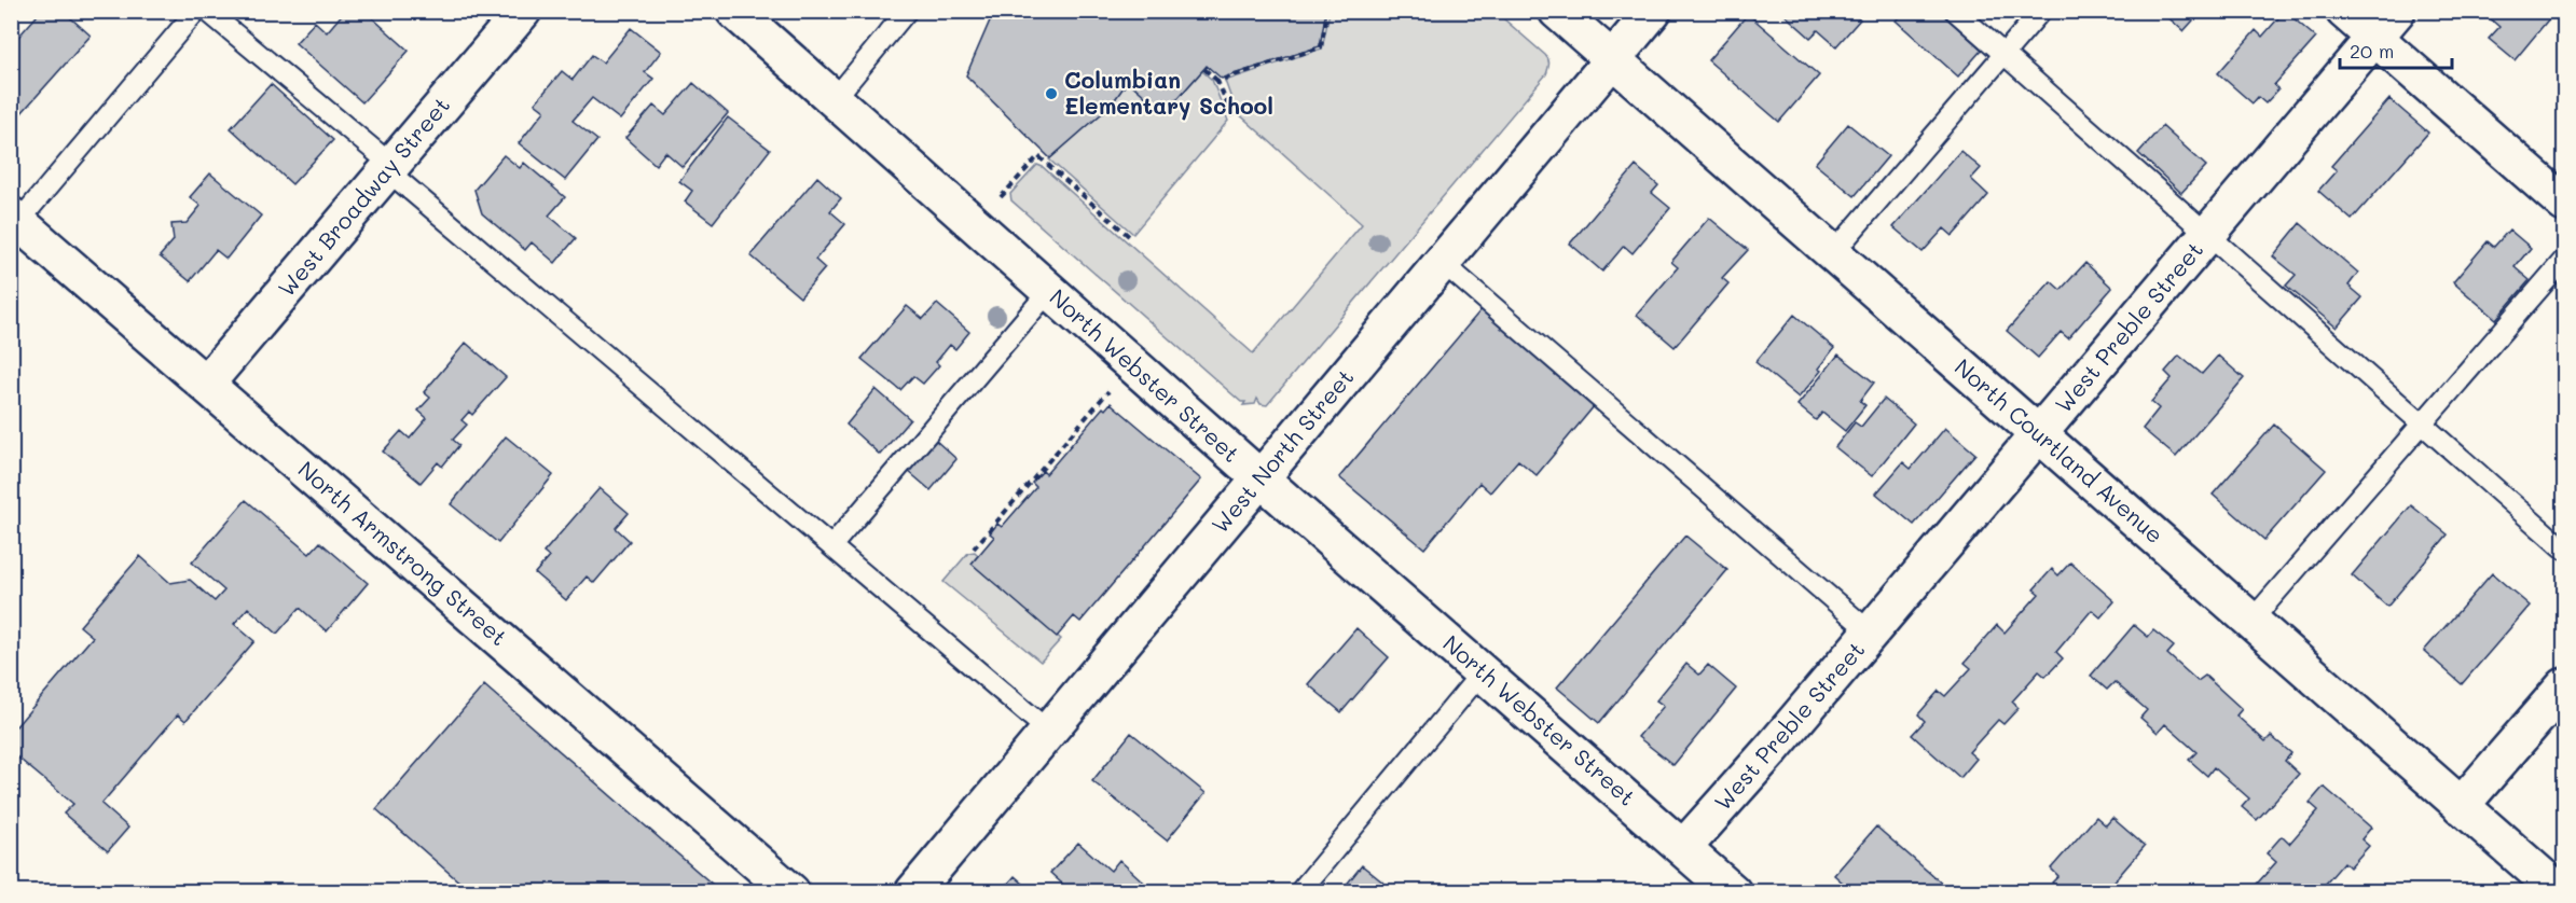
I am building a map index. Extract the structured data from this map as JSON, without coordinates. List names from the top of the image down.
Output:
{
  "streets": {
    "street": [
      "West Broadway Street",
      "West Preble Street",
      "North Webster Street",
      "West North Street",
      "North Courtland Avenue",
      "North Armstrong Street"
    ]
  },
  "crossings": [
    ["West Broadway Street", "North Armstrong Street"],
    ["West Preble Street", "North Webster Street"],
    ["West Preble Street", "North Courtland Avenue"],
    ["North Webster Street", "West North Street"],
    ["West North Street", "North Courtland Avenue"]
  ],
  "places": ["Columbian Elementary School"],
  "scale_bar": "20 m"
}
